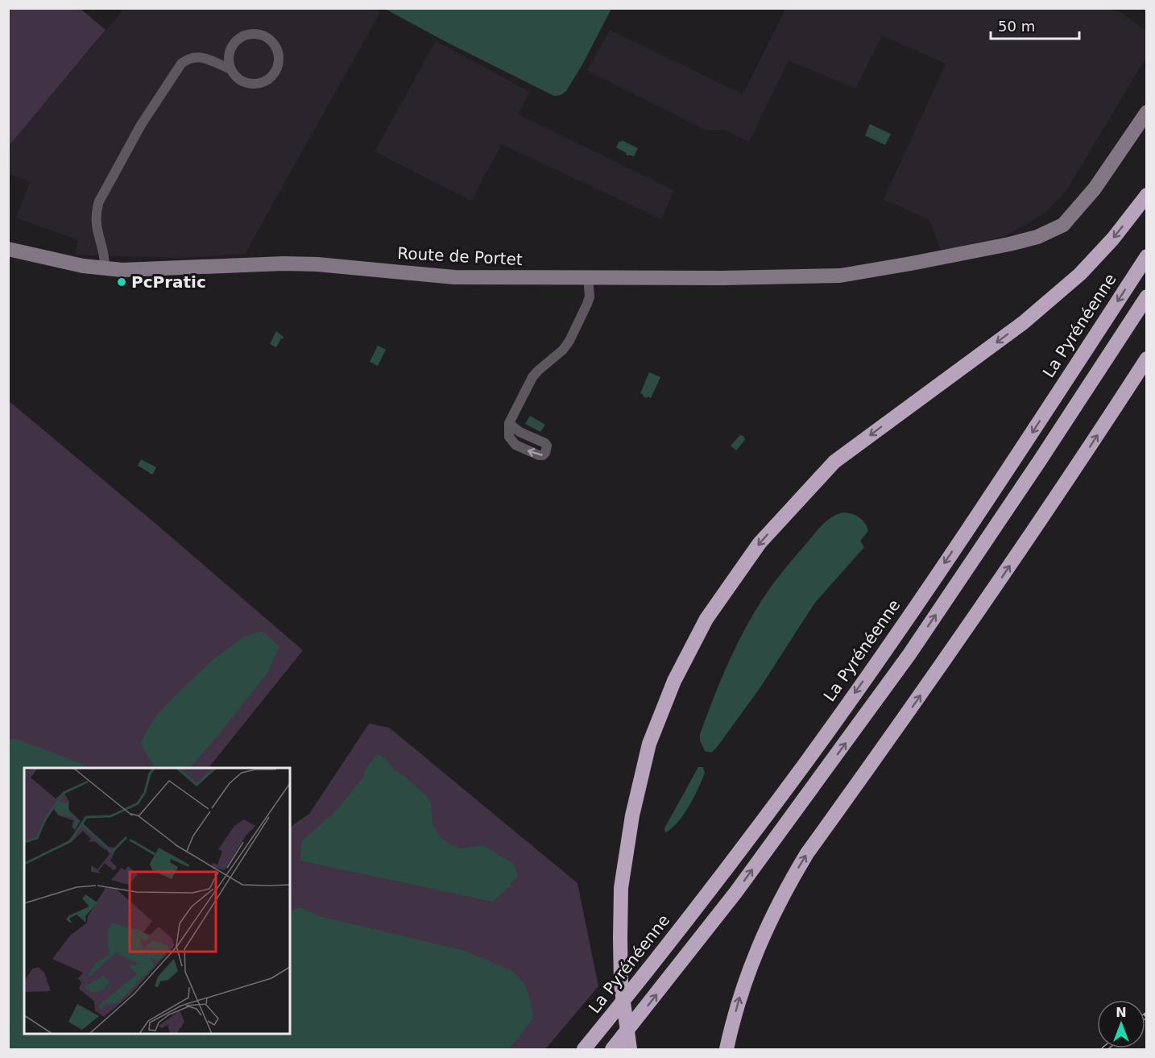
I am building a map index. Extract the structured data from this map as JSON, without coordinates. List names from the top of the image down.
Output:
{
  "streets": {
    "highway": ["La Pyrénéenne"],
    "street": ["Route de Portet"]
  },
  "places": ["PcPratic"],
  "scale_bar": "50 m",
  "north": "top"
}
